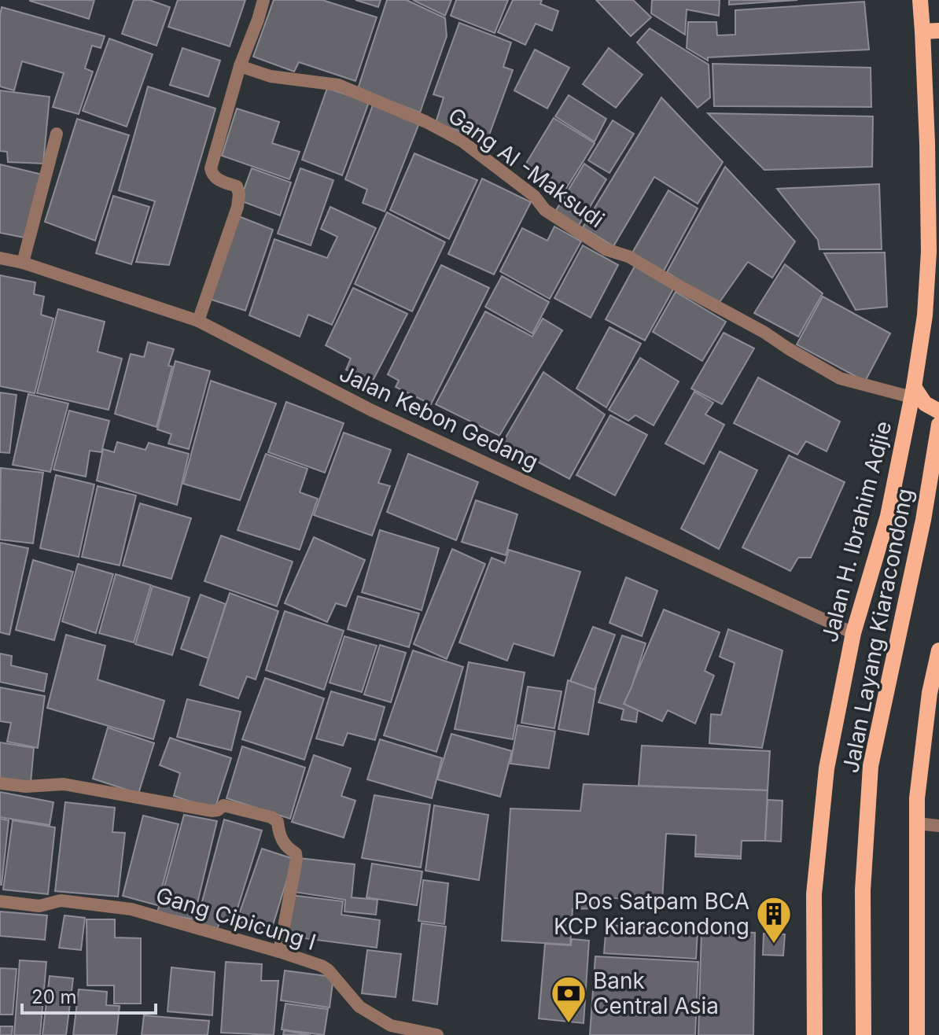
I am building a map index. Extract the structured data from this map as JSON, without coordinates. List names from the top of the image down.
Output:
{
  "streets": {
    "main road": ["Jalan H. Ibrahim Adjie", "Jalan Layang Kiaracondong"],
    "street": ["Gang Al -Maksudi", "Jalan Kebon Gedang", "Gang Cipicung I"]
  },
  "crossings": [
    ["Gang Al -Maksudi", "Jalan H. Ibrahim Adjie"],
    ["Jalan Kebon Gedang", "Jalan H. Ibrahim Adjie"]
  ],
  "places": {
    "building": ["Pos Satpam BCA KCP Kiaracondong"],
    "bank": ["Bank Central Asia"]
  },
  "scale_bar": "20 m"
}
